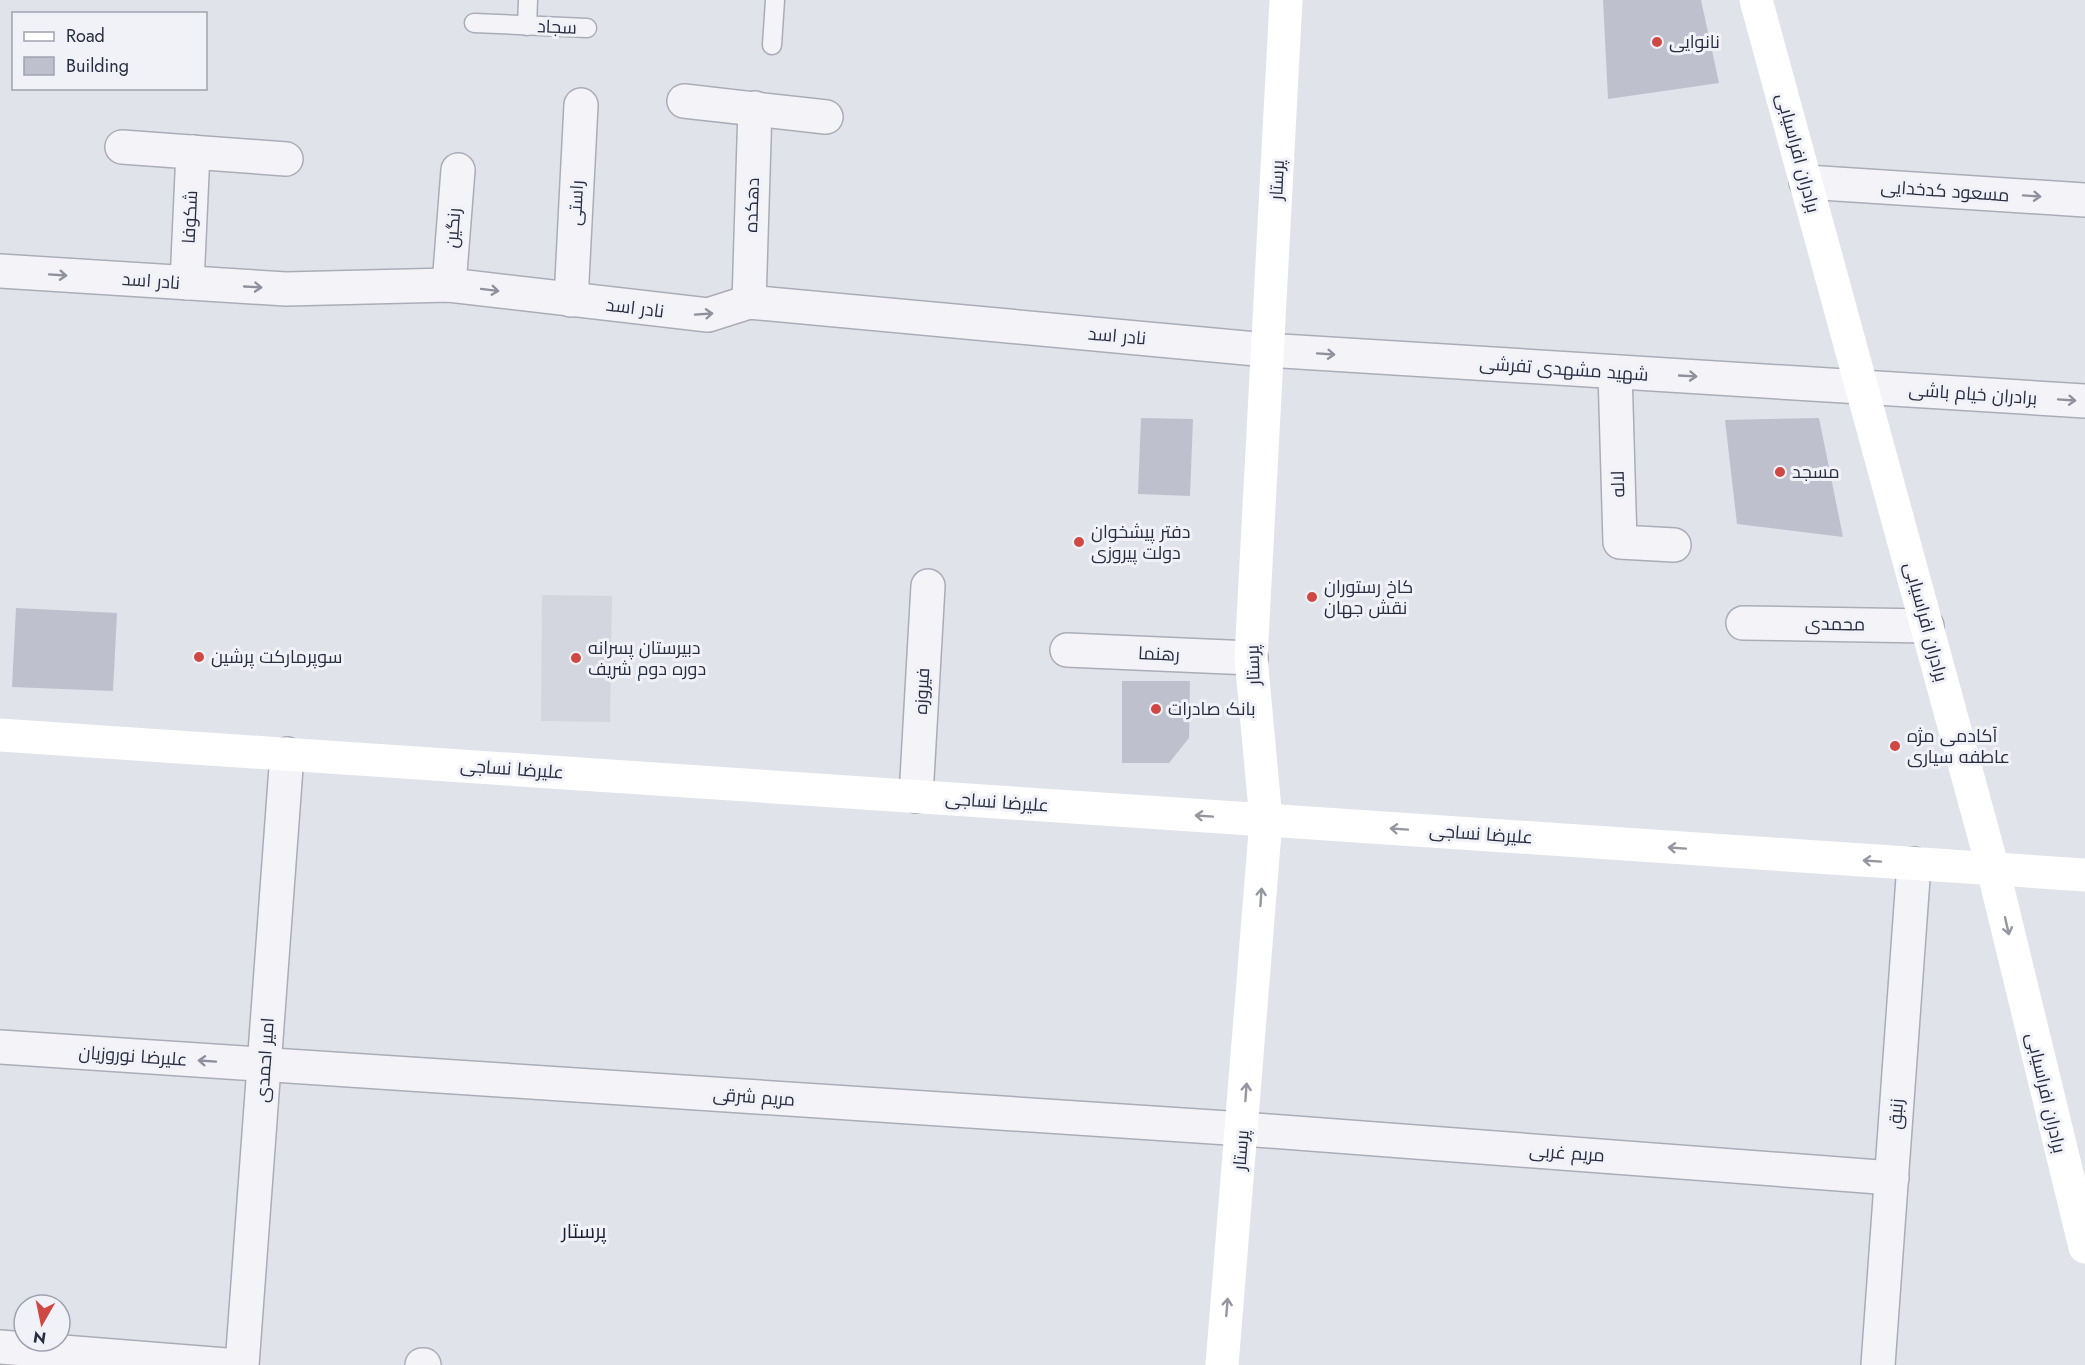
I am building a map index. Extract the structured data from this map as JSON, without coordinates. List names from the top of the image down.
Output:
{
  "streets": {
    "street": [
      "برادران افراسیابی",
      "پرستار",
      "مسعود کدخدایی",
      "راستی",
      "دهکده",
      "شکوفا",
      "رنگین",
      "نادر اسد",
      "شهید مشهدی تفرشی",
      "برادران خیام باشی",
      "لاله",
      "محمدی",
      "رهنما",
      "فیروزه",
      "علیرضا نساجی",
      "علیرضا نوروزیان",
      "امیر احمدی",
      "مریم شرقی",
      "زنبق",
      "مریم غربی"
    ],
    "lane": ["سجاد"]
  },
  "crossings": [
    ["برادران افراسیابی", "مسعود کدخدایی"],
    ["برادران افراسیابی", "شهید مشهدی تفرشی"],
    ["برادران افراسیابی", "برادران خیام باشی"],
    ["برادران افراسیابی", "محمدی"],
    ["برادران افراسیابی", "علیرضا نساجی"],
    ["پرستار", "نادر اسد"],
    ["پرستار", "شهید مشهدی تفرشی"],
    ["پرستار", "رهنما"],
    ["پرستار", "علیرضا نساجی"],
    ["پرستار", "مریم شرقی"],
    ["پرستار", "مریم غربی"],
    ["راستی", "نادر اسد"],
    ["دهکده", "نادر اسد"],
    ["شکوفا", "نادر اسد"],
    ["رنگین", "نادر اسد"],
    ["نادر اسد", "شهید مشهدی تفرشی"],
    ["شهید مشهدی تفرشی", "برادران خیام باشی"],
    ["شهید مشهدی تفرشی", "لاله"],
    ["فیروزه", "علیرضا نساجی"],
    ["علیرضا نساجی", "امیر احمدی"],
    ["علیرضا نساجی", "زنبق"],
    ["علیرضا نوروزیان", "امیر احمدی"],
    ["علیرضا نوروزیان", "مریم شرقی"],
    ["امیر احمدی", "مریم شرقی"],
    ["مریم شرقی", "مریم غربی"],
    ["زنبق", "مریم غربی"]
  ],
  "one_way": [
    "پرستار",
    "مسعود کدخدایی",
    "نادر اسد",
    "شهید مشهدی تفرشی",
    "برادران خیام باشی",
    "علیرضا نساجی",
    "علیرضا نوروزیان"
  ],
  "districts": ["پرستار"],
  "places": [
    "نانوایی",
    "مسجد",
    "دفتر پیشخوان دولت پیروزی",
    "کاخ رستوران نقش جهان",
    "سوپرمارکت پرشین",
    "دبیرستان پسرانه دوره دوم شریف",
    "بانک صادرات",
    "آکادمی مژه عاطفه سیاری"
  ],
  "legend": ["Road", "Building"],
  "north": "bottom"
}
